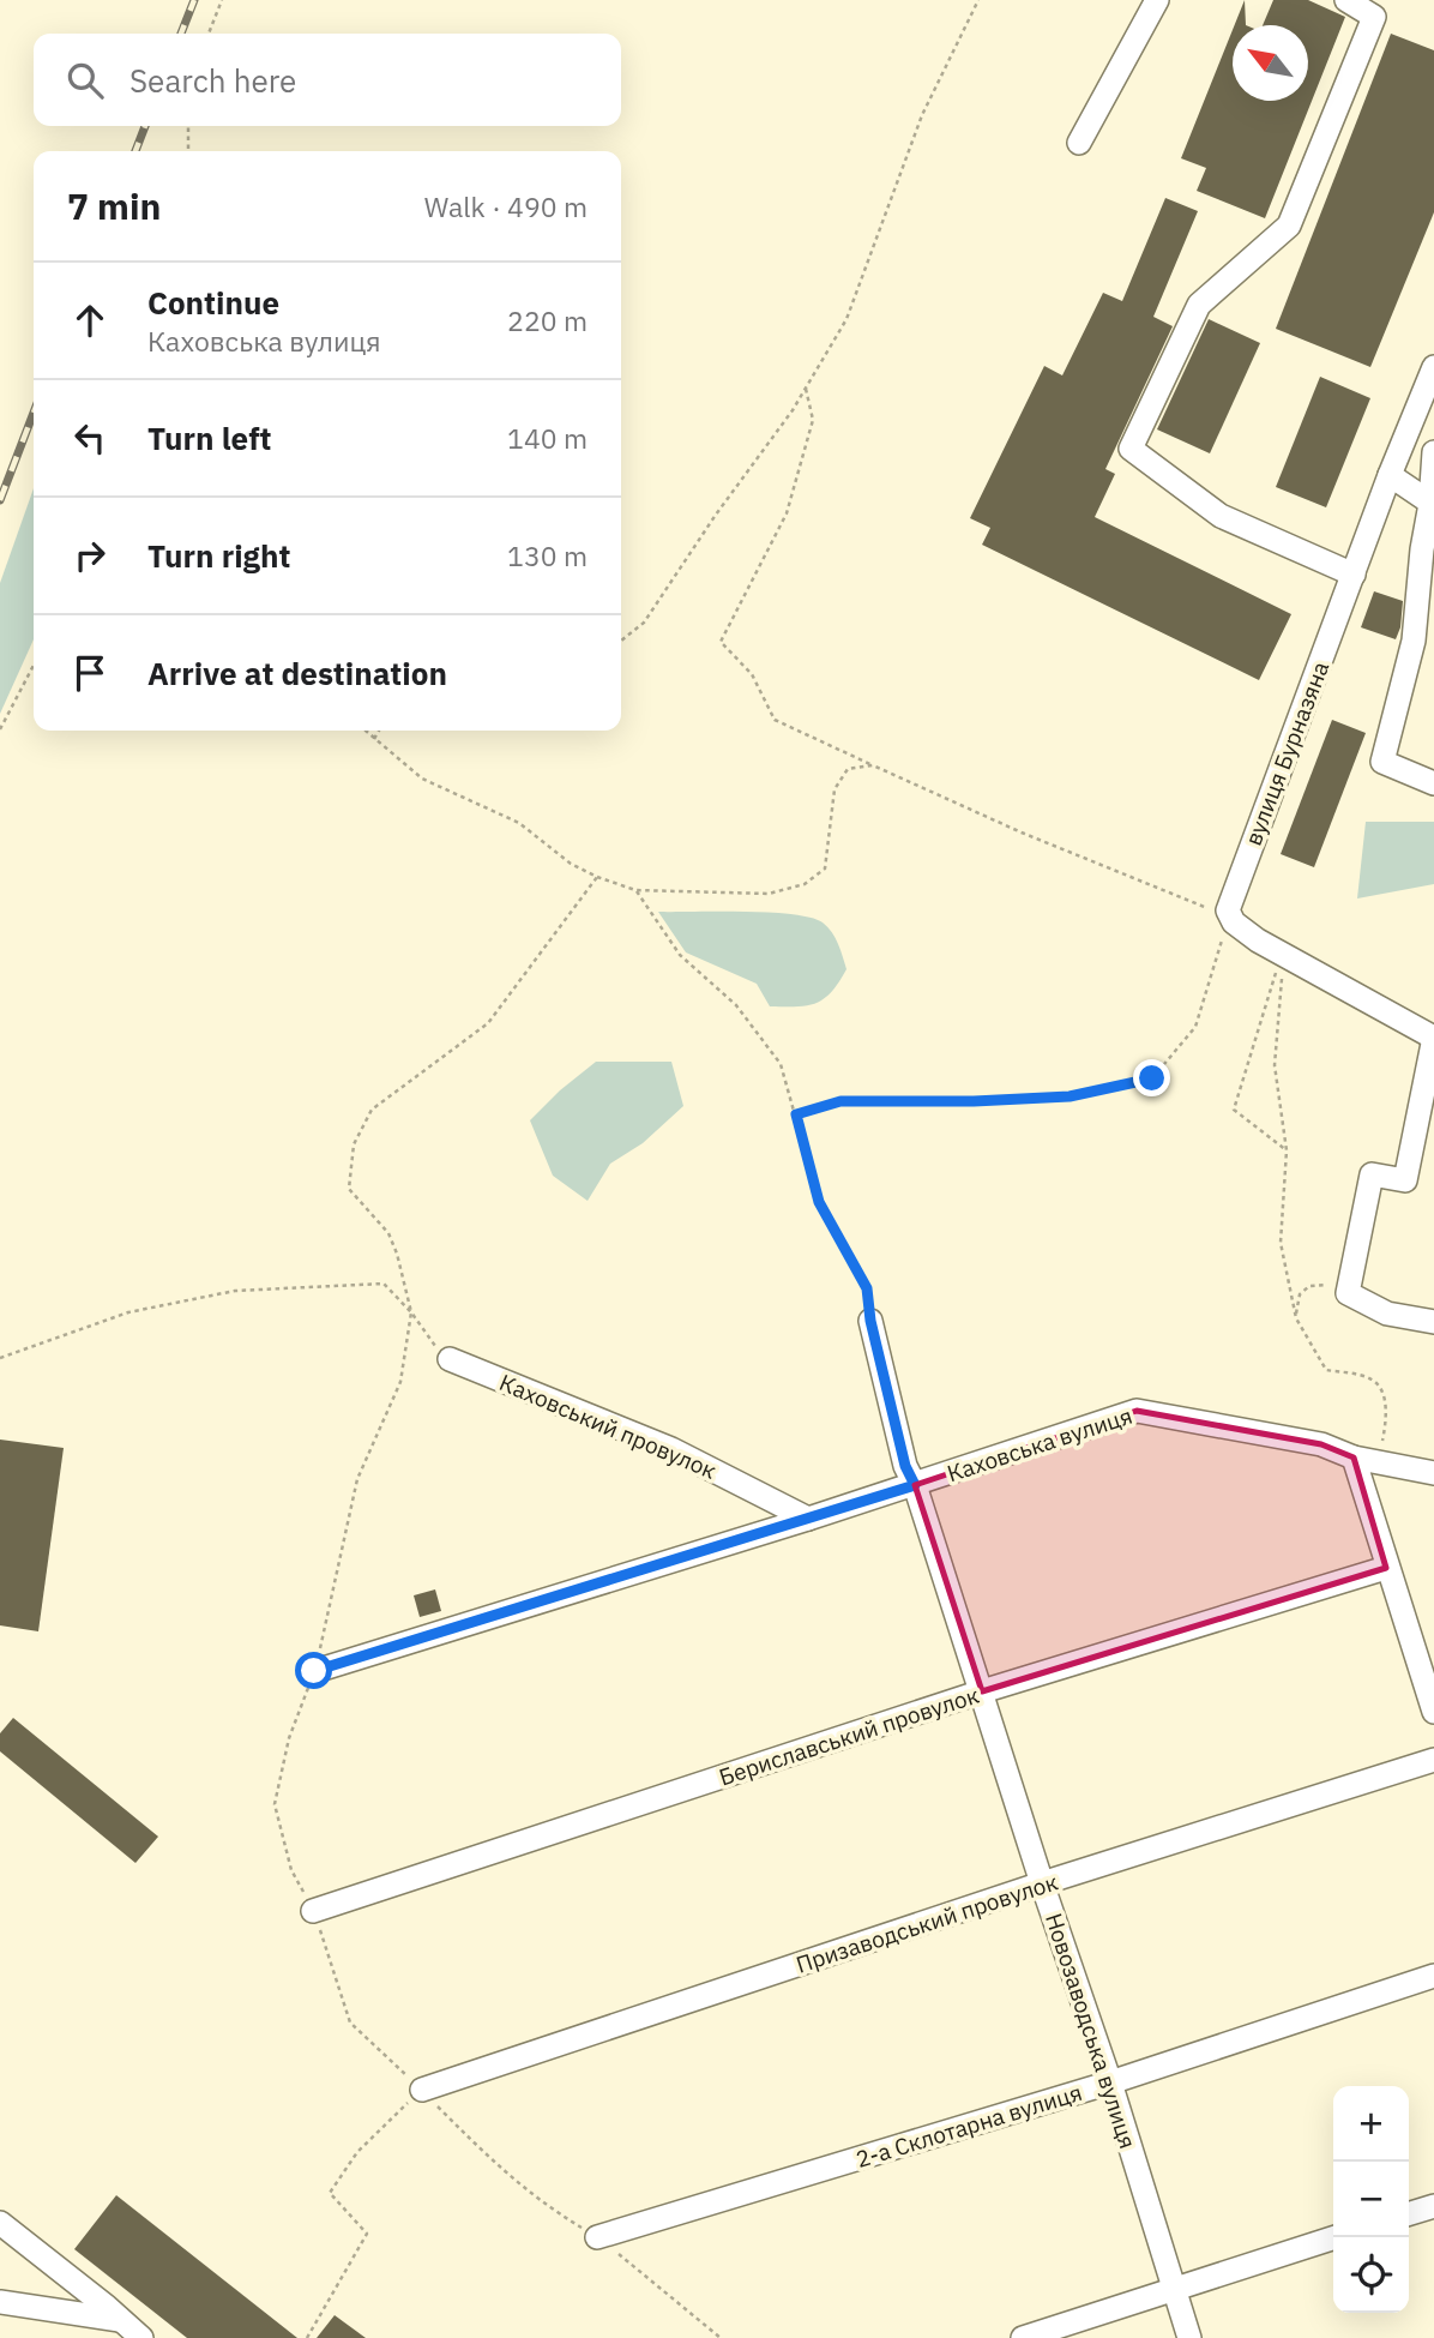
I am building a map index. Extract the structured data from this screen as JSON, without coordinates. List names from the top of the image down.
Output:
{
  "streets": {
    "street": [
      "вулиця Бурназяна",
      "Каховський провулок",
      "Каховська вулиця",
      "Бериславський провулок",
      "Призаводський провулок",
      "Новозаводська вулиця",
      "2-а Склотарна вулиця"
    ]
  },
  "crossings": [
    ["Каховський провулок", "Каховська вулиця"],
    ["Каховська вулиця", "Новозаводська вулиця"],
    ["Бериславський провулок", "Новозаводська вулиця"],
    ["Призаводський провулок", "Новозаводська вулиця"],
    ["Новозаводська вулиця", "2-а Склотарна вулиця"]
  ],
  "north": "top left",
  "page": {
    "search": "Search here",
    "heading": ["7 min", "Walk · 490 m"],
    "list": [
      ["Continue", "Каховська вулиця", "220 m"],
      ["Turn left", "140 m"],
      ["Turn right", "130 m"],
      "Arrive at destination"
    ],
    "map_buttons": ["+", "−"]
  }
}
